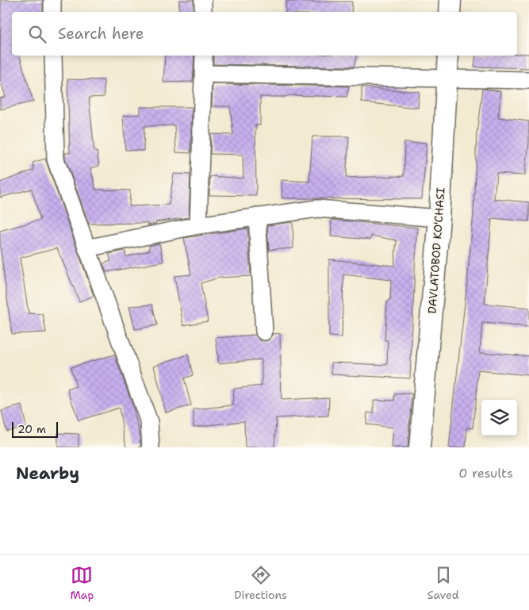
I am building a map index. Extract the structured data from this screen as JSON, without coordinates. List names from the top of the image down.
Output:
{
  "streets": {
    "street": ["DAVLATOBOD KO'CHASI"]
  },
  "scale_bar": "20 m",
  "page": {
    "search": "Search here",
    "scale": "20 m",
    "heading": ["Nearby", "0 results"],
    "nav": ["Map", "Directions", "Saved"]
  }
}
